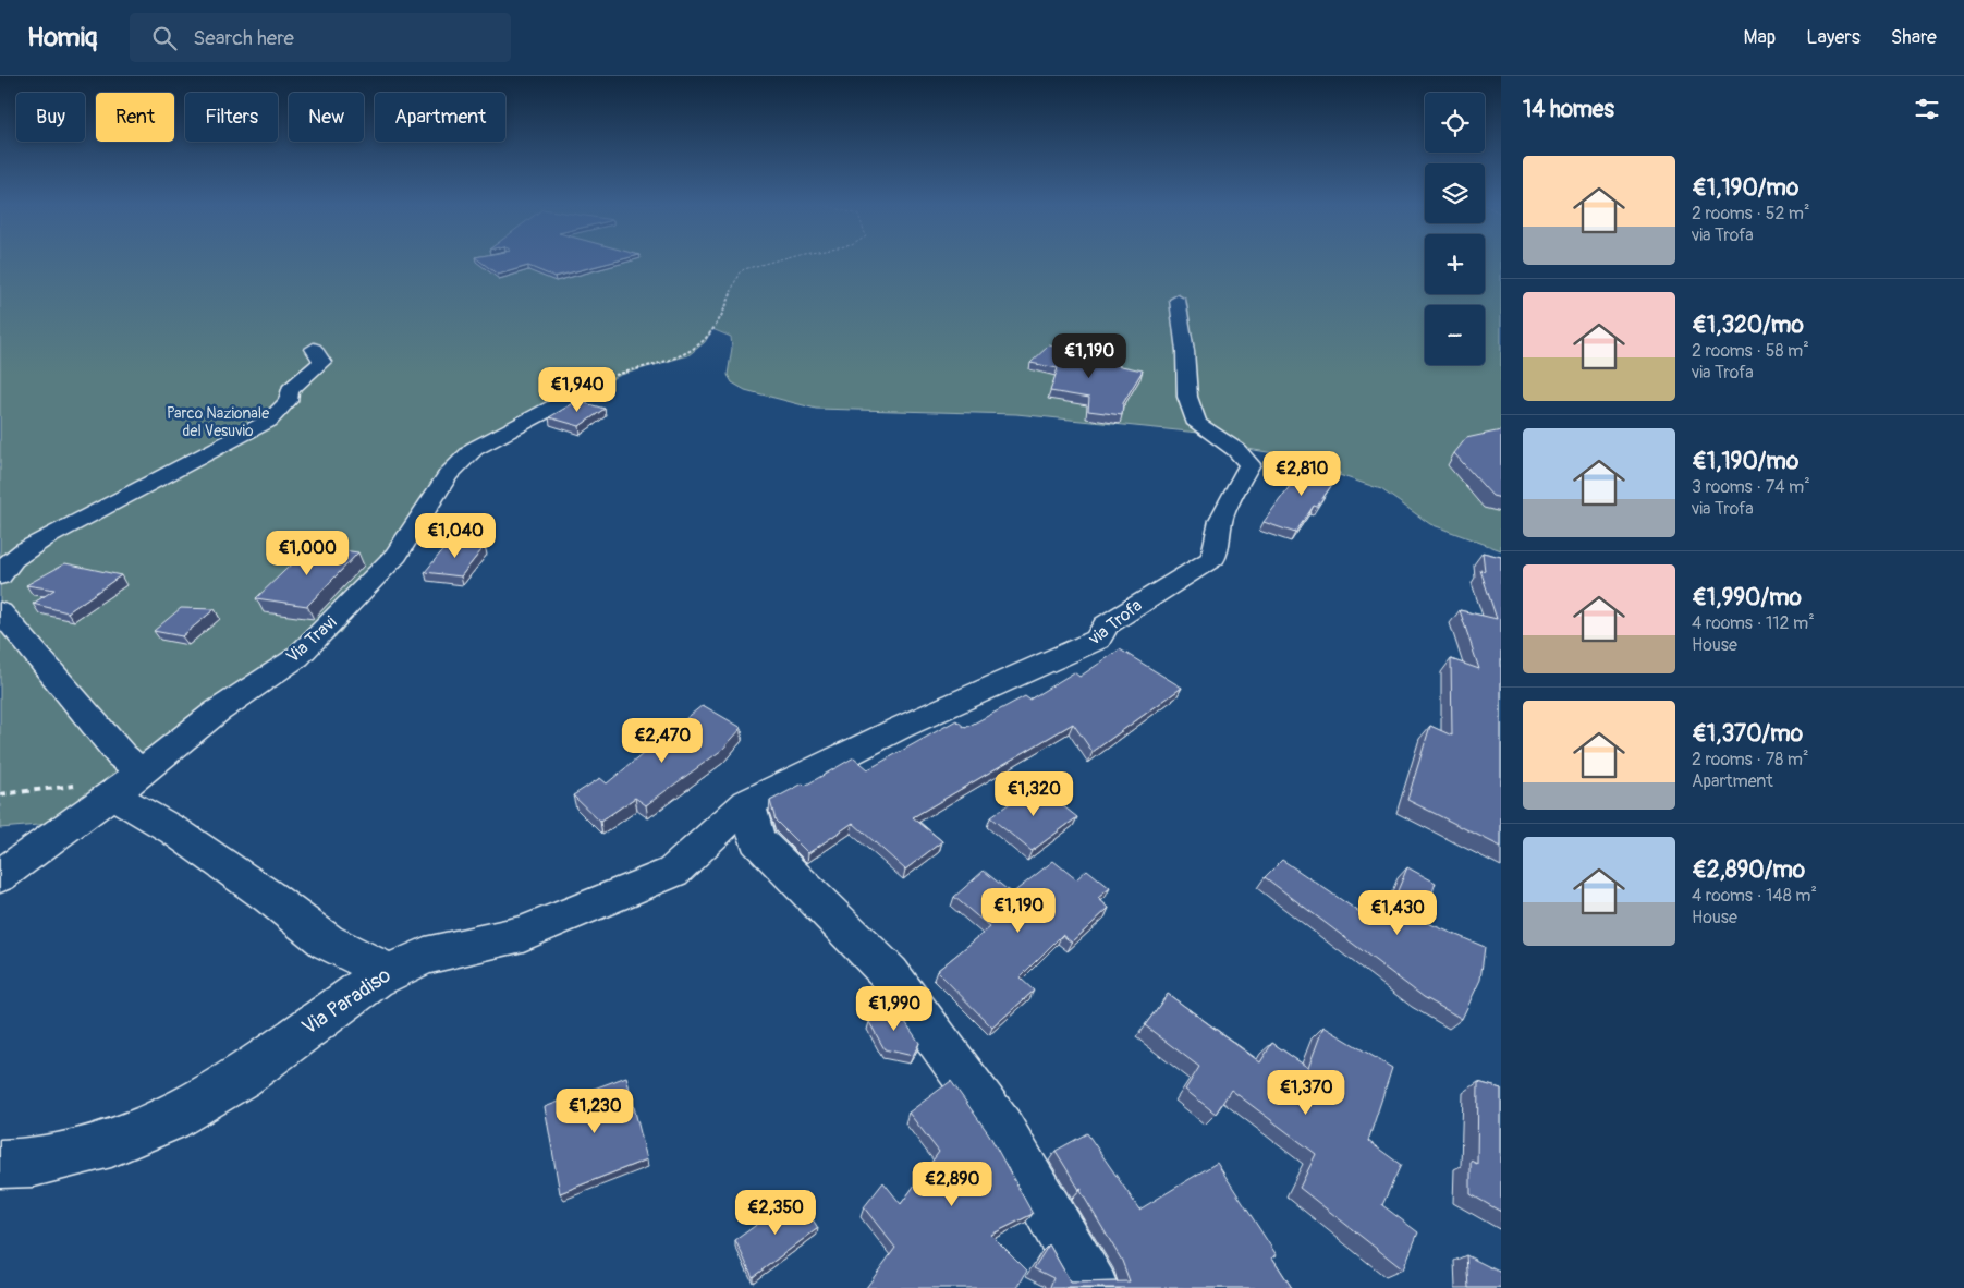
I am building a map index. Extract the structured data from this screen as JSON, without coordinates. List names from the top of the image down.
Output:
{
  "streets": {
    "street": ["via Trofa", "Via Travi", "Via Paradiso"]
  },
  "crossings": [
    ["via Trofa", "Via Paradiso"]
  ],
  "parks": ["Parco Nazionale del Vesuvio"],
  "page": {
    "header": "Homiq",
    "search": "Search here",
    "nav": ["Map", "Layers", "Share"],
    "heading": "14 homes",
    "map_buttons": ["+", "−"],
    "chip": [
      "Buy",
      "Rent",
      "Filters",
      "New",
      "Apartment"
    ],
    "list": [
      {
        "name": "€1,190/mo",
        "note": "2 rooms · 52 m² · via Trofa"
      },
      {
        "name": "€1,320/mo",
        "note": "2 rooms · 58 m² · via Trofa"
      },
      {
        "name": "€1,190/mo",
        "note": "3 rooms · 74 m² · via Trofa"
      },
      {
        "name": "€1,990/mo",
        "note": "4 rooms · 112 m² · House"
      },
      {
        "name": "€1,370/mo",
        "note": "2 rooms · 78 m² · Apartment"
      },
      {
        "name": "€2,890/mo",
        "note": "4 rooms · 148 m² · House"
      }
    ],
    "price": [
      "€1,190",
      "€1,940",
      "€2,810",
      "€1,040",
      "€1,000",
      "€2,470",
      "€1,320",
      "€1,190",
      "€1,430",
      "€1,990",
      "€1,370",
      "€1,230",
      "€2,890",
      "€2,350"
    ]
  }
}
